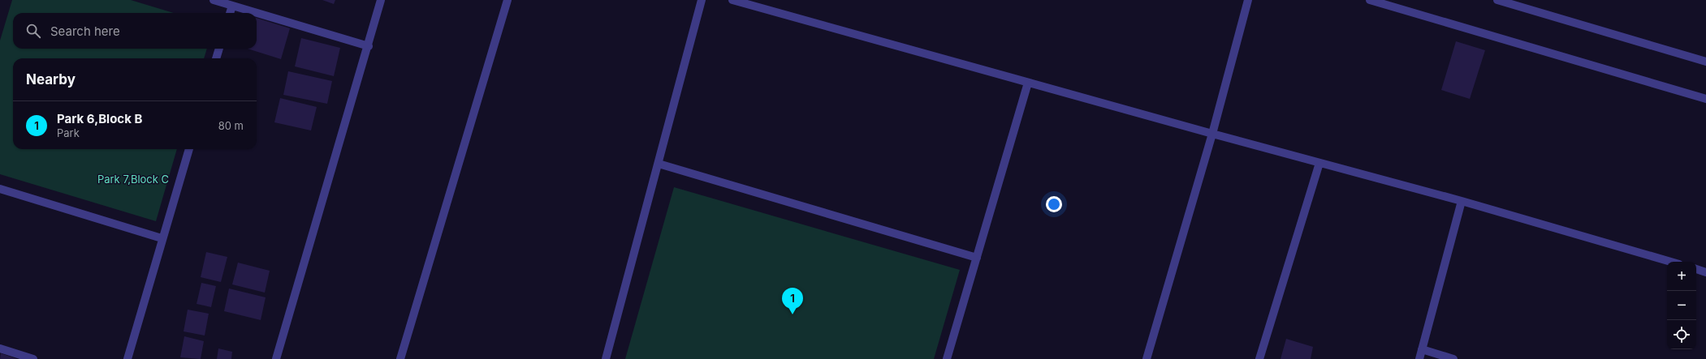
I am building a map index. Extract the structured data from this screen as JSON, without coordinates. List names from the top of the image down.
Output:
{
  "parks": ["Park 7,Block C"],
  "page": {
    "search": "Search here",
    "heading": "Nearby",
    "list": [
      {
        "mark": "1",
        "name": "Park 6,Block B",
        "note": "Park",
        "value": "80 m"
      }
    ],
    "map_buttons": ["+", "−"],
    "pins": "1"
  }
}
